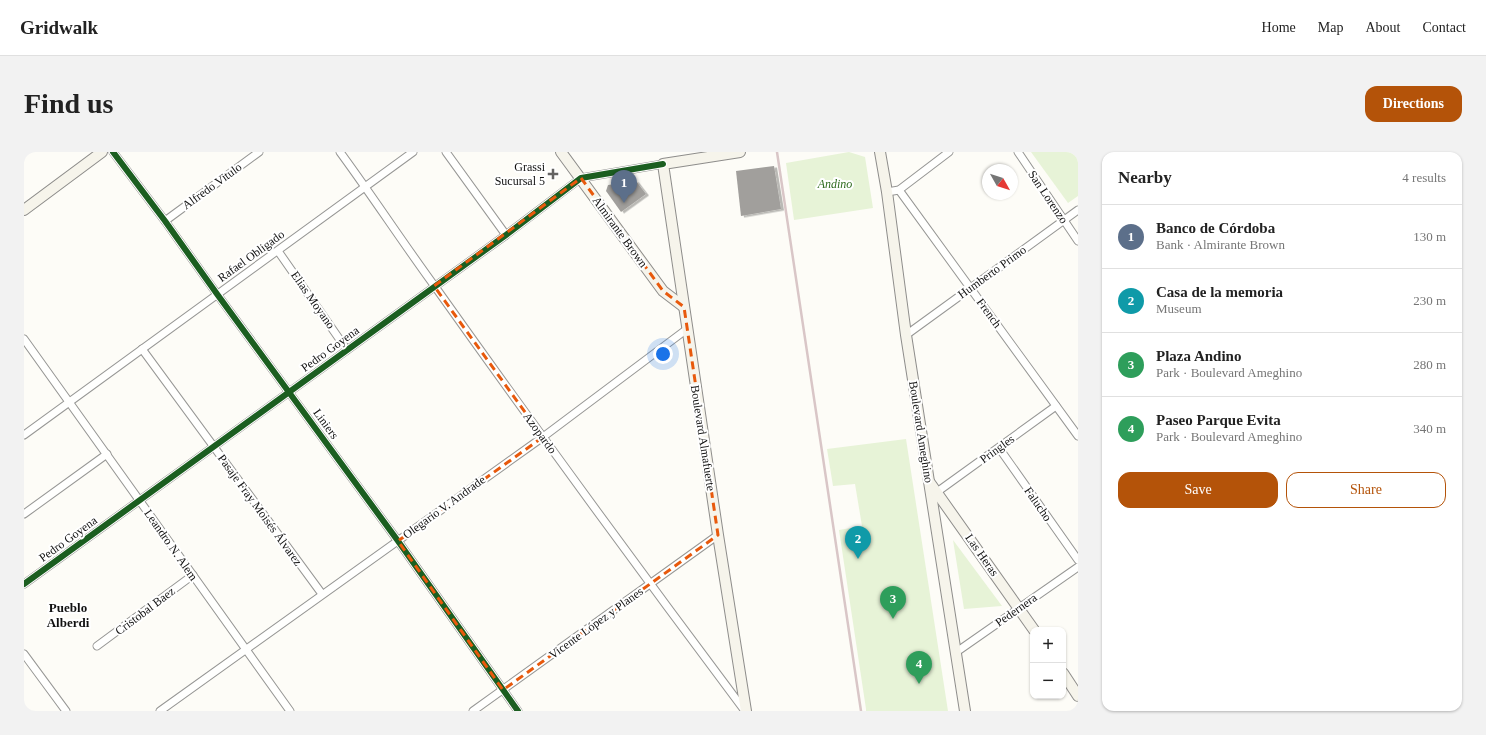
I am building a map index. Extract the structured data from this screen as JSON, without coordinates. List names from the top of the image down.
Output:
{
  "streets": {
    "main road": [
      "Almirante Brown",
      "Pedro Goyena",
      "Boulevard Ameghino",
      "Boulevard Almafuerte",
      "Las Heras"
    ],
    "street": [
      "Alfredo Vitulo",
      "San Lorenzo",
      "Rafael Obligado",
      "Humberto Primo",
      "Elias Moyano",
      "French",
      "Liniers",
      "Azopardo",
      "Pringles",
      "Falucho",
      "Olegario V. Andrade",
      "Pasaje Fray Moisés Álvarez",
      "Leandro N. Alem",
      "Pedernera",
      "Cristobal Baez",
      "Vicente López y Planes"
    ]
  },
  "crossings": [
    ["Alfredo Vitulo", "Liniers"],
    ["San Lorenzo", "Humberto Primo"],
    ["Almirante Brown", "Pedro Goyena"],
    ["Almirante Brown", "Boulevard Almafuerte"],
    ["Rafael Obligado", "Elias Moyano"],
    ["Rafael Obligado", "Liniers"],
    ["Rafael Obligado", "Azopardo"],
    ["Rafael Obligado", "Pasaje Fray Moisés Álvarez"],
    ["Rafael Obligado", "Leandro N. Alem"],
    ["Humberto Primo", "French"],
    ["Humberto Primo", "Boulevard Ameghino"],
    ["Elias Moyano", "Pedro Goyena"],
    ["French", "Pringles"],
    ["Pedro Goyena", "Liniers"],
    ["Pedro Goyena", "Azopardo"],
    ["Pedro Goyena", "Boulevard Almafuerte"],
    ["Pedro Goyena", "Pasaje Fray Moisés Álvarez"],
    ["Pedro Goyena", "Leandro N. Alem"],
    ["Liniers", "Olegario V. Andrade"],
    ["Liniers", "Vicente López y Planes"],
    ["Boulevard Ameghino", "Las Heras"],
    ["Boulevard Ameghino", "Pedernera"],
    ["Azopardo", "Boulevard Almafuerte"],
    ["Azopardo", "Olegario V. Andrade"],
    ["Azopardo", "Vicente López y Planes"],
    ["Boulevard Almafuerte", "Olegario V. Andrade"],
    ["Boulevard Almafuerte", "Vicente López y Planes"],
    ["Pringles", "Falucho"],
    ["Pringles", "Las Heras"],
    ["Olegario V. Andrade", "Pasaje Fray Moisés Álvarez"],
    ["Olegario V. Andrade", "Leandro N. Alem"],
    ["Leandro N. Alem", "Cristobal Baez"],
    ["Las Heras", "Pedernera"]
  ],
  "districts": ["Pueblo Alberdi"],
  "parks": ["Andino"],
  "places": {
    "health": ["Grassi Sucursal 5"]
  },
  "north": "bottom right",
  "page": {
    "header": "Gridwalk",
    "nav": [
      "Home",
      "Map",
      "About",
      "Contact"
    ],
    "buttons": [
      "Directions",
      ["Save", "Share"]
    ],
    "title": "Find us",
    "heading": ["Nearby", "4 results"],
    "pins": [
      "1",
      "2",
      "3",
      "4"
    ],
    "list": [
      {
        "mark": "1",
        "name": "Banco de Córdoba",
        "note": "Bank · Almirante Brown",
        "value": "130 m"
      },
      {
        "mark": "2",
        "name": "Casa de la memoria",
        "note": "Museum",
        "value": "230 m"
      },
      {
        "mark": "3",
        "name": "Plaza Andino",
        "note": "Park · Boulevard Ameghino",
        "value": "280 m"
      },
      {
        "mark": "4",
        "name": "Paseo Parque Evita",
        "note": "Park · Boulevard Ameghino",
        "value": "340 m"
      }
    ],
    "map_buttons": ["+", "−"]
  }
}
